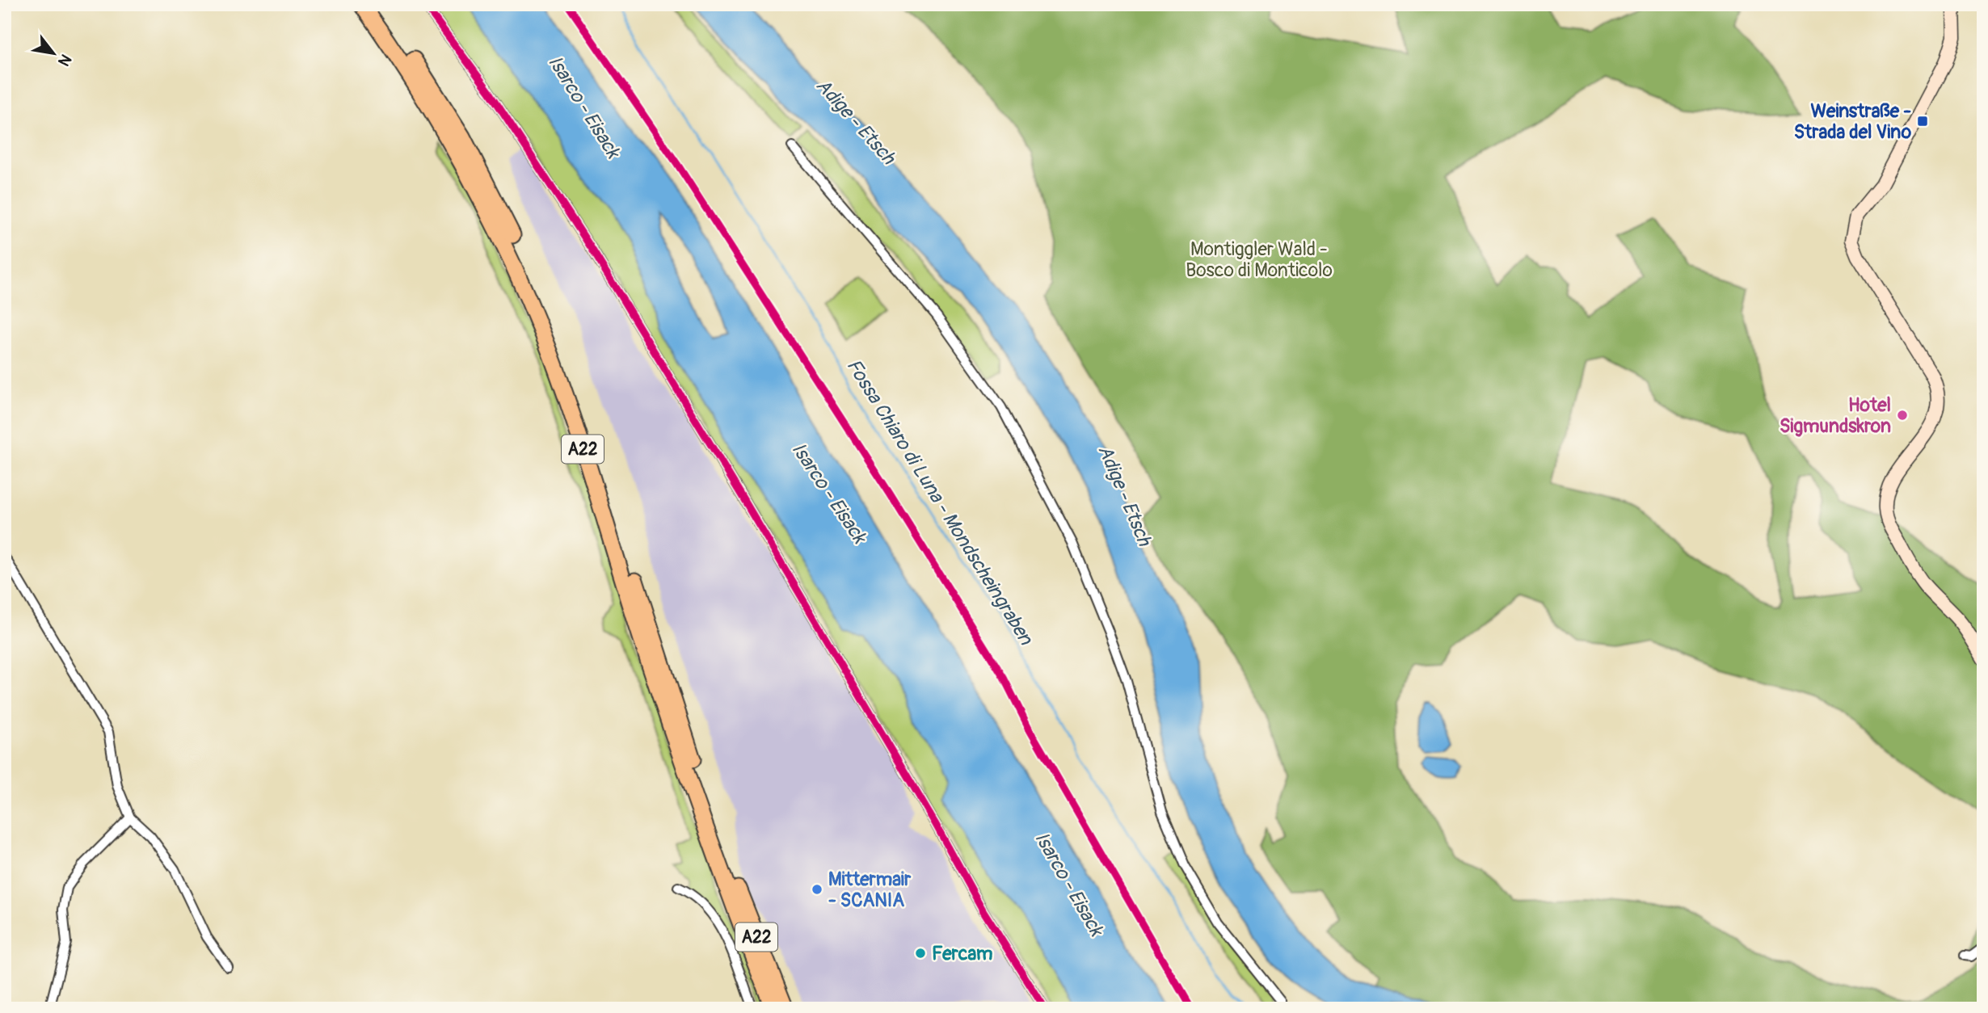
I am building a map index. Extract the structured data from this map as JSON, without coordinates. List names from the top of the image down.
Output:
{
  "streets": {
    "highway": ["A22"]
  },
  "water": ["Isarco - Eisack", "Adige - Etsch", "Fossa Chiaro di Luna - Mondscheingraben"],
  "parks": ["Montiggler Wald - Bosco di Monticolo"],
  "places": {
    "transit": ["Weinstraße - Strada del Vino"],
    "other": ["Hotel Sigmundskron", "Mittermair - SCANIA", "Fercam"]
  },
  "north": "bottom right"
}
